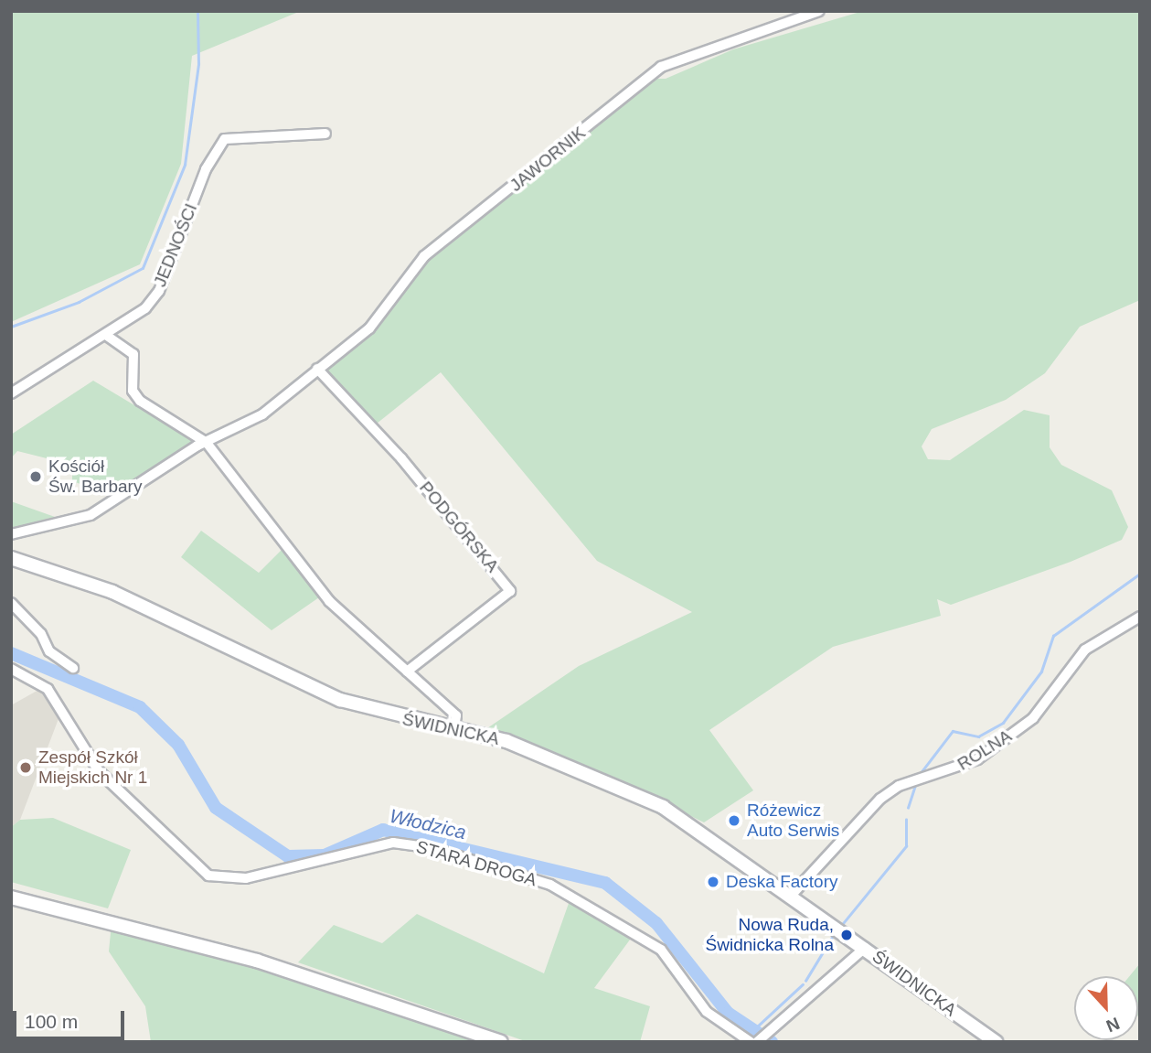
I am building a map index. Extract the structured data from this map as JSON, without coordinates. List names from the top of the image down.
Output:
{
  "streets": {
    "street": [
      "JAWORNIK",
      "JEDNOŚCI",
      "PODGÓRSKA",
      "ŚWIDNICKA",
      "ROLNA",
      "STARA DROGA"
    ]
  },
  "crossings": [
    ["JAWORNIK", "PODGÓRSKA"],
    ["ŚWIDNICKA", "ROLNA"],
    ["ŚWIDNICKA", "STARA DROGA"]
  ],
  "water": ["Włodzica"],
  "places": [
    "Kościół Św. Barbary",
    "Zespół Szkół Miejskich Nr 1",
    "Różewicz Auto Serwis",
    "Deska Factory",
    "Nowa Ruda, Świdnicka Rolna"
  ],
  "scale_bar": "100 m",
  "north": "bottom"
}
